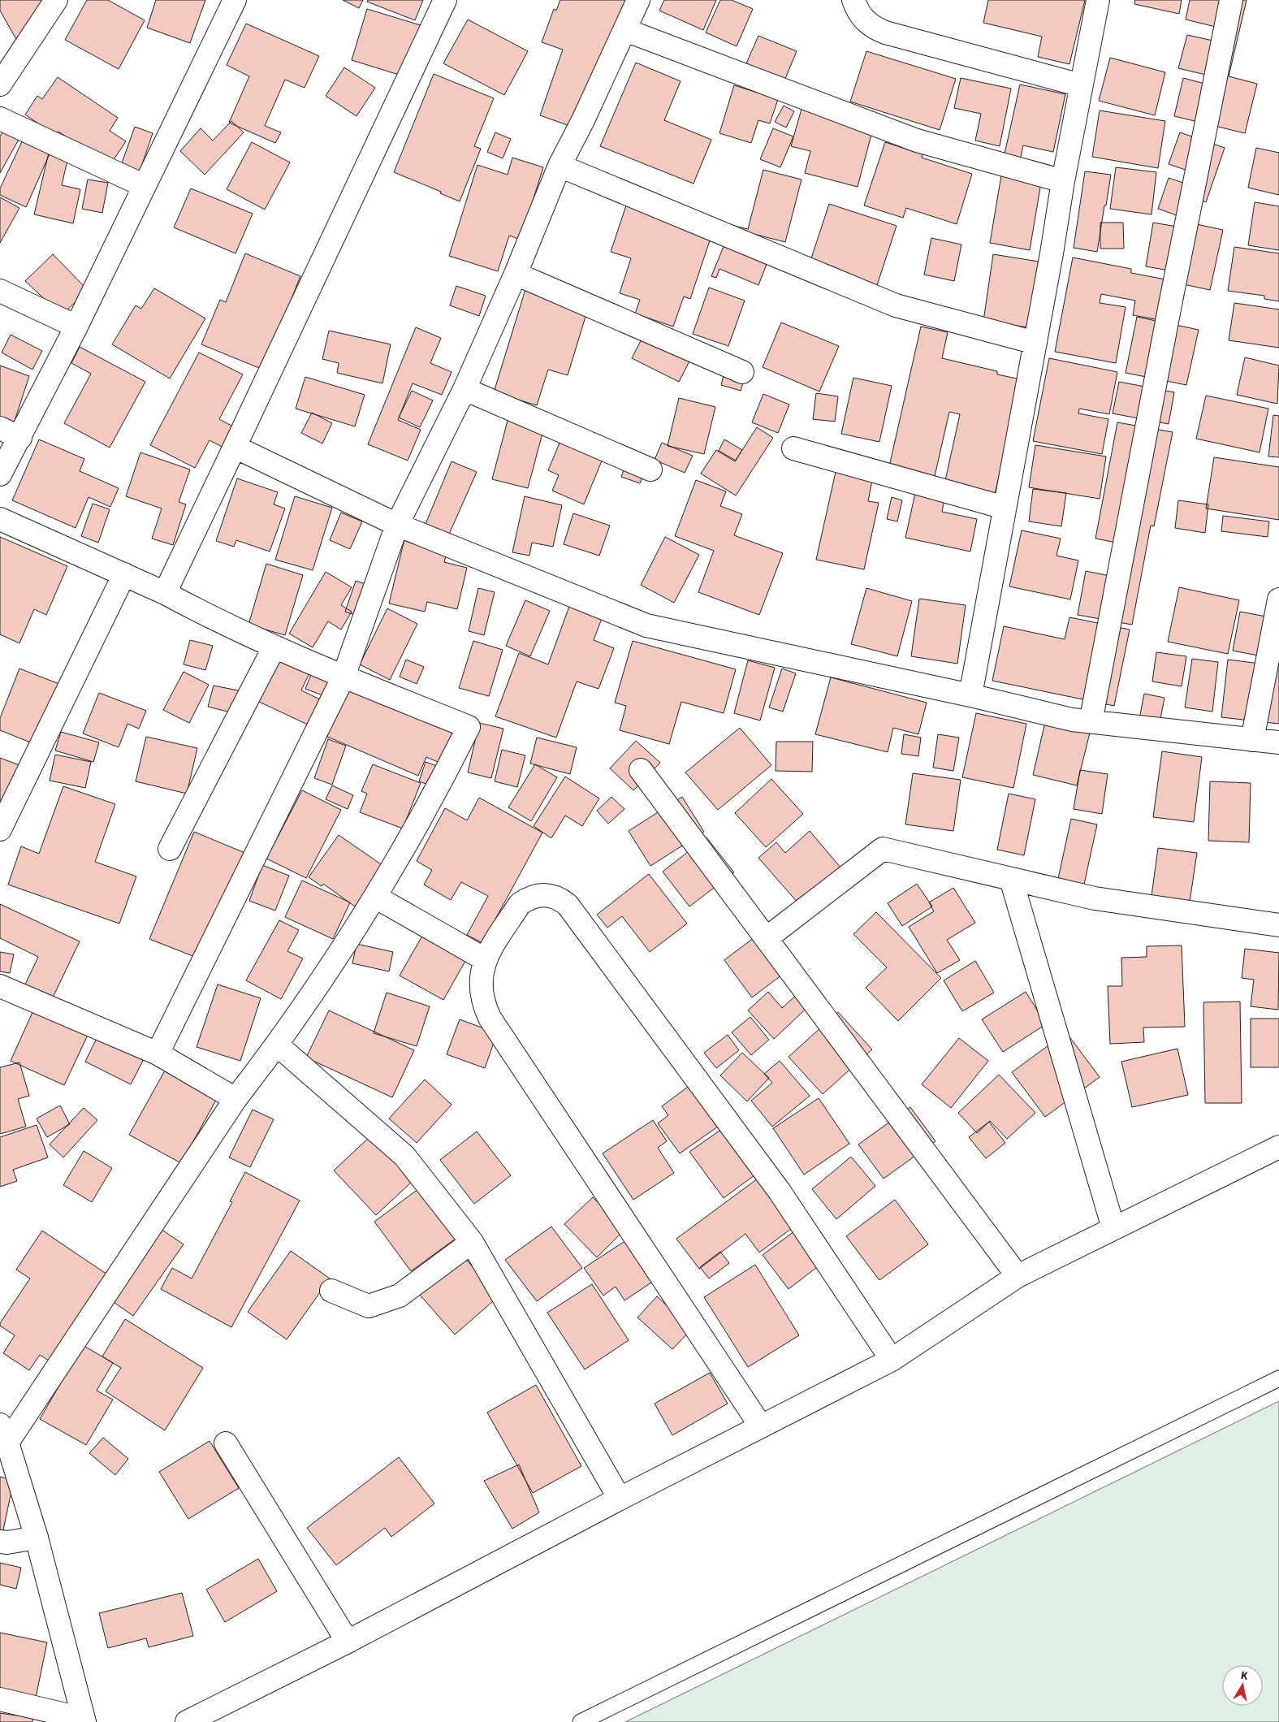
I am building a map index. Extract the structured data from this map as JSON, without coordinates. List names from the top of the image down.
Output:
{
  "north": "top"
}
